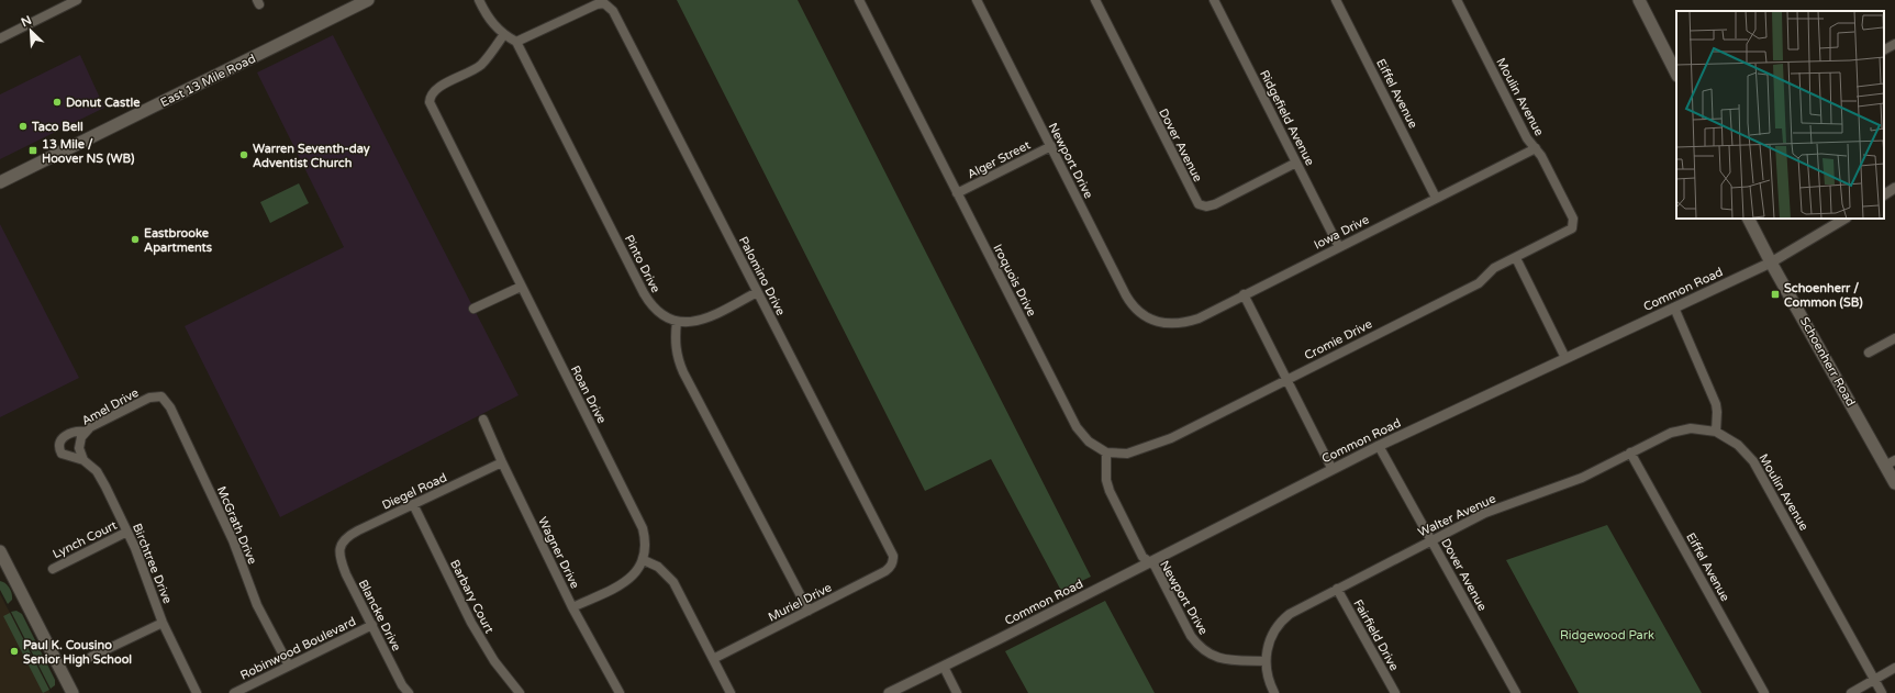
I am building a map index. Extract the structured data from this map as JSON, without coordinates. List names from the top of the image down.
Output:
{
  "streets": {
    "main road": ["East 13 Mile Road", "Schoenherr Road"],
    "street": [
      "Eiffel Avenue",
      "Moulin Avenue",
      "Ridgefield Avenue",
      "Dover Avenue",
      "Alger Street",
      "Newport Drive",
      "Iowa Drive",
      "Pinto Drive",
      "Palomino Drive",
      "Iroquois Drive",
      "Common Road",
      "Cromie Drive",
      "Roan Drive",
      "Amel Drive",
      "Diegel Road",
      "Walter Avenue",
      "McGrath Drive",
      "Lynch Court",
      "Wagner Drive",
      "Birchtree Drive",
      "Barbary Court",
      "Muriel Drive",
      "Blancke Drive",
      "Fairfield Drive",
      "Robinwood Boulevard"
    ]
  },
  "crossings": [
    ["Eiffel Avenue", "Iowa Drive"],
    ["Eiffel Avenue", "Walter Avenue"],
    ["Moulin Avenue", "Iowa Drive"],
    ["Moulin Avenue", "Cromie Drive"],
    ["Moulin Avenue", "Walter Avenue"],
    ["Ridgefield Avenue", "Dover Avenue"],
    ["Ridgefield Avenue", "Iowa Drive"],
    ["Dover Avenue", "Common Road"],
    ["Dover Avenue", "Walter Avenue"],
    ["Alger Street", "Newport Drive"],
    ["Alger Street", "Iroquois Drive"],
    ["Newport Drive", "Iowa Drive"],
    ["Newport Drive", "Common Road"],
    ["Newport Drive", "Walter Avenue"],
    ["Pinto Drive", "Palomino Drive"],
    ["Palomino Drive", "Muriel Drive"],
    ["Iroquois Drive", "Cromie Drive"],
    ["Common Road", "Schoenherr Road"],
    ["Amel Drive", "McGrath Drive"],
    ["Amel Drive", "Birchtree Drive"],
    ["Diegel Road", "Wagner Drive"],
    ["Diegel Road", "Barbary Court"],
    ["Diegel Road", "Blancke Drive"],
    ["Walter Avenue", "Fairfield Drive"],
    ["McGrath Drive", "Robinwood Boulevard"],
    ["Lynch Court", "Birchtree Drive"],
    ["Blancke Drive", "Robinwood Boulevard"]
  ],
  "parks": ["Ridgewood Park"],
  "places": {
    "other": [
      "Donut Castle",
      "Taco Bell",
      "Warren Seventh-day Adventist Church",
      "Eastbrooke Apartments",
      "Paul K. Cousino Senior High School"
    ],
    "transit": ["13 Mile / Hoover NS (WB)", "Schoenherr / Common (SB)"]
  },
  "north": "top left"
}
